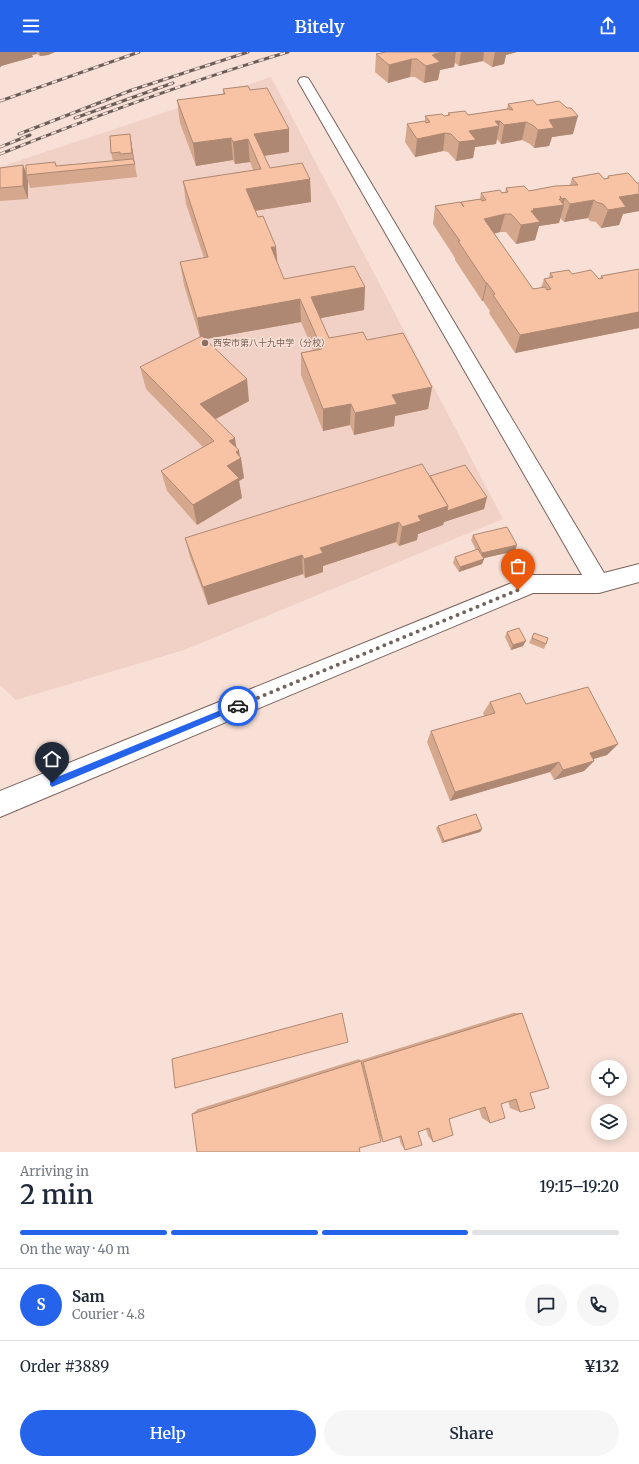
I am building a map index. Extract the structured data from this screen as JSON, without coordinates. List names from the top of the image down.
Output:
{
  "places": ["西安市第八十九中学（分校）"],
  "page": {
    "header": "Bitely",
    "heading": ["2 min", "Arriving in", "19:15–19:20"],
    "panel": [
      "Sam",
      "Courier · 4.8",
      "Order #3889",
      "¥132"
    ],
    "bar": "On the way · 40 m",
    "round": "S",
    "buttons": ["Help", "Share"]
  }
}
